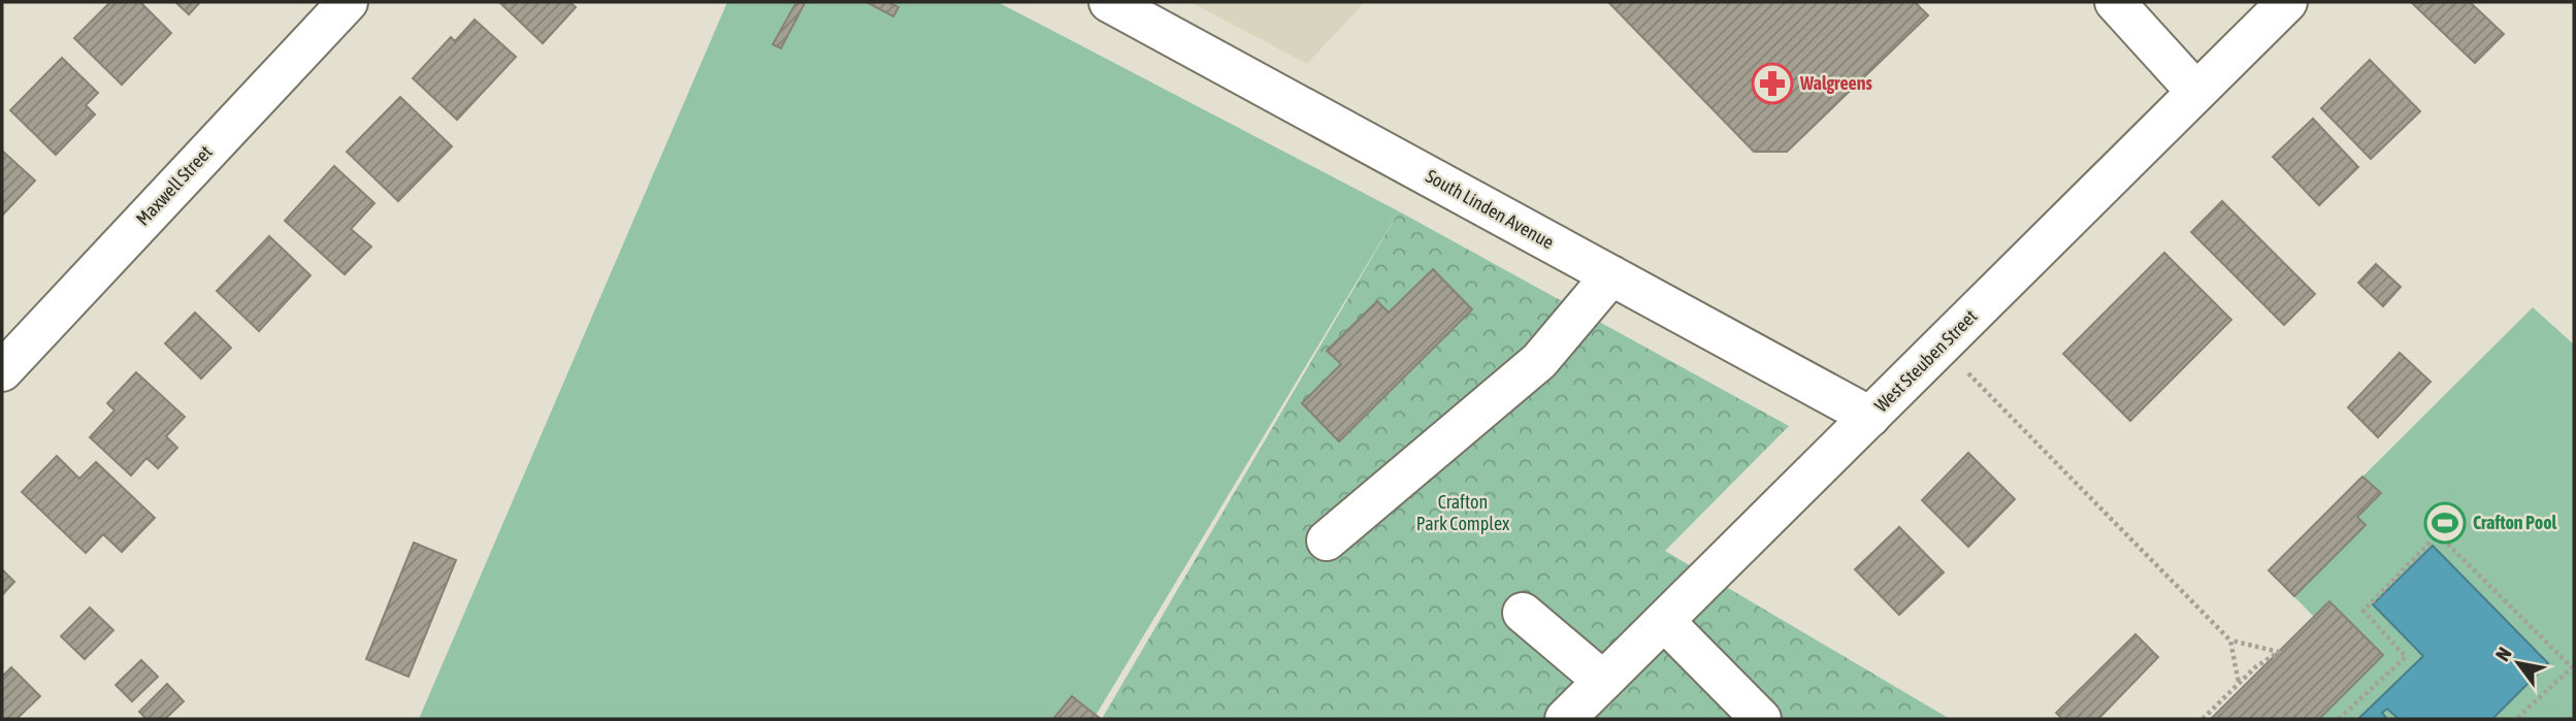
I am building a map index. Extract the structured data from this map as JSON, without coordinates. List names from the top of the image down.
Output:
{
  "streets": {
    "street": ["Maxwell Street", "South Linden Avenue", "West Steuben Street"]
  },
  "crossings": [
    ["South Linden Avenue", "West Steuben Street"]
  ],
  "parks": ["Crafton Park Complex"],
  "places": {
    "pharmacy": ["Walgreens"],
    "sports": ["Crafton Pool"]
  },
  "north": "top left"
}
